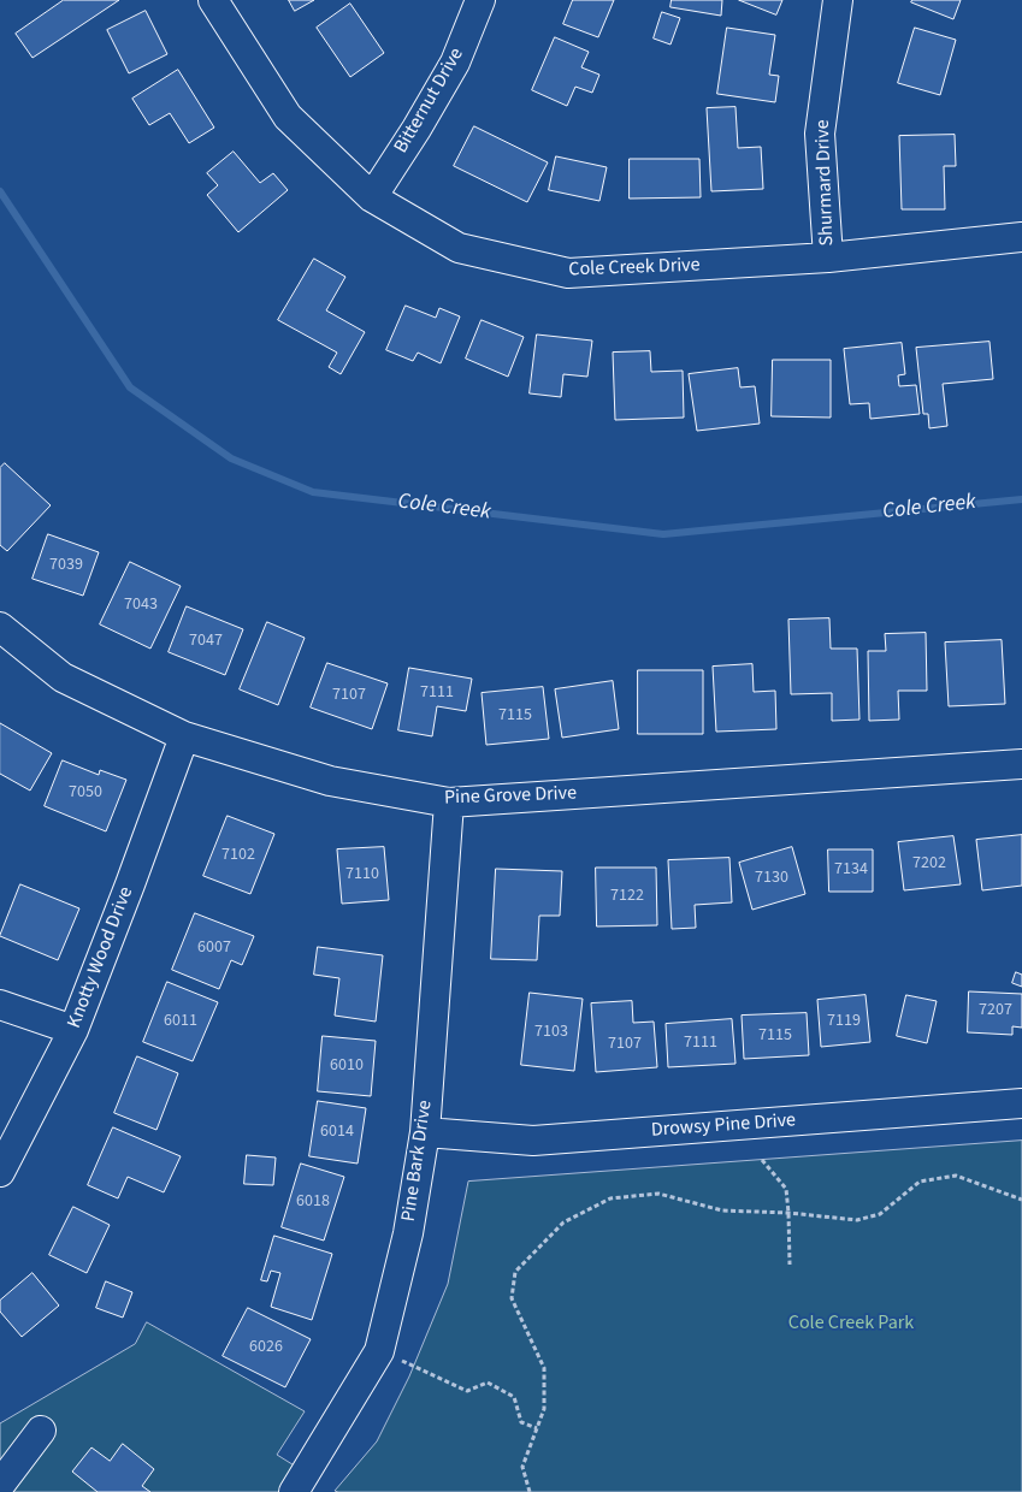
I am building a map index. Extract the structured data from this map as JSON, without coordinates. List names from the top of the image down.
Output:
{
  "streets": {
    "street": [
      "Bitternut Drive",
      "Shurmard Drive",
      "Cole Creek Drive",
      "Pine Grove Drive",
      "Knotty Wood Drive",
      "Drowsy Pine Drive",
      "Pine Bark Drive"
    ]
  },
  "crossings": [
    ["Bitternut Drive", "Cole Creek Drive"],
    ["Shurmard Drive", "Cole Creek Drive"],
    ["Pine Grove Drive", "Knotty Wood Drive"],
    ["Pine Grove Drive", "Pine Bark Drive"],
    ["Drowsy Pine Drive", "Pine Bark Drive"]
  ],
  "water": ["Cole Creek"],
  "parks": ["Cole Creek Park"],
  "house_numbers": [
    "7039",
    "7043",
    "7047",
    "7111",
    "7107",
    "7115",
    "7050",
    "7102",
    "7202",
    "7134",
    "7110",
    "7130",
    "7122",
    "6007",
    "7207",
    "6011",
    "7119",
    "7103",
    "7115",
    "7111",
    "7107",
    "6010",
    "6014",
    "6018",
    "6026"
  ]
}
